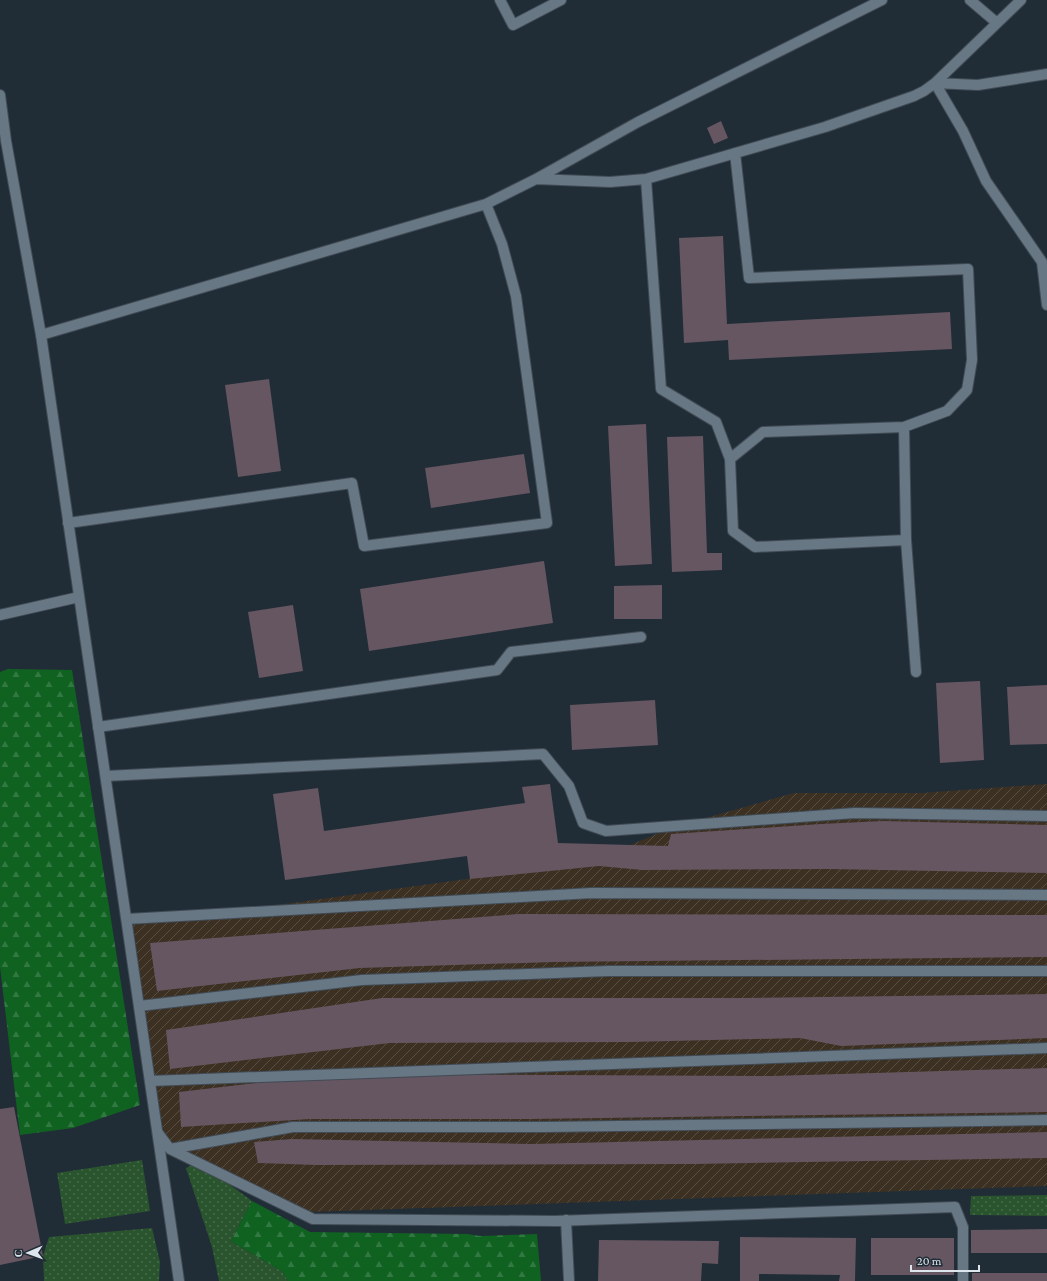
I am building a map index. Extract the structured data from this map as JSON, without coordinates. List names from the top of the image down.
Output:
{
  "scale_bar": "20 m",
  "north": "left"
}
